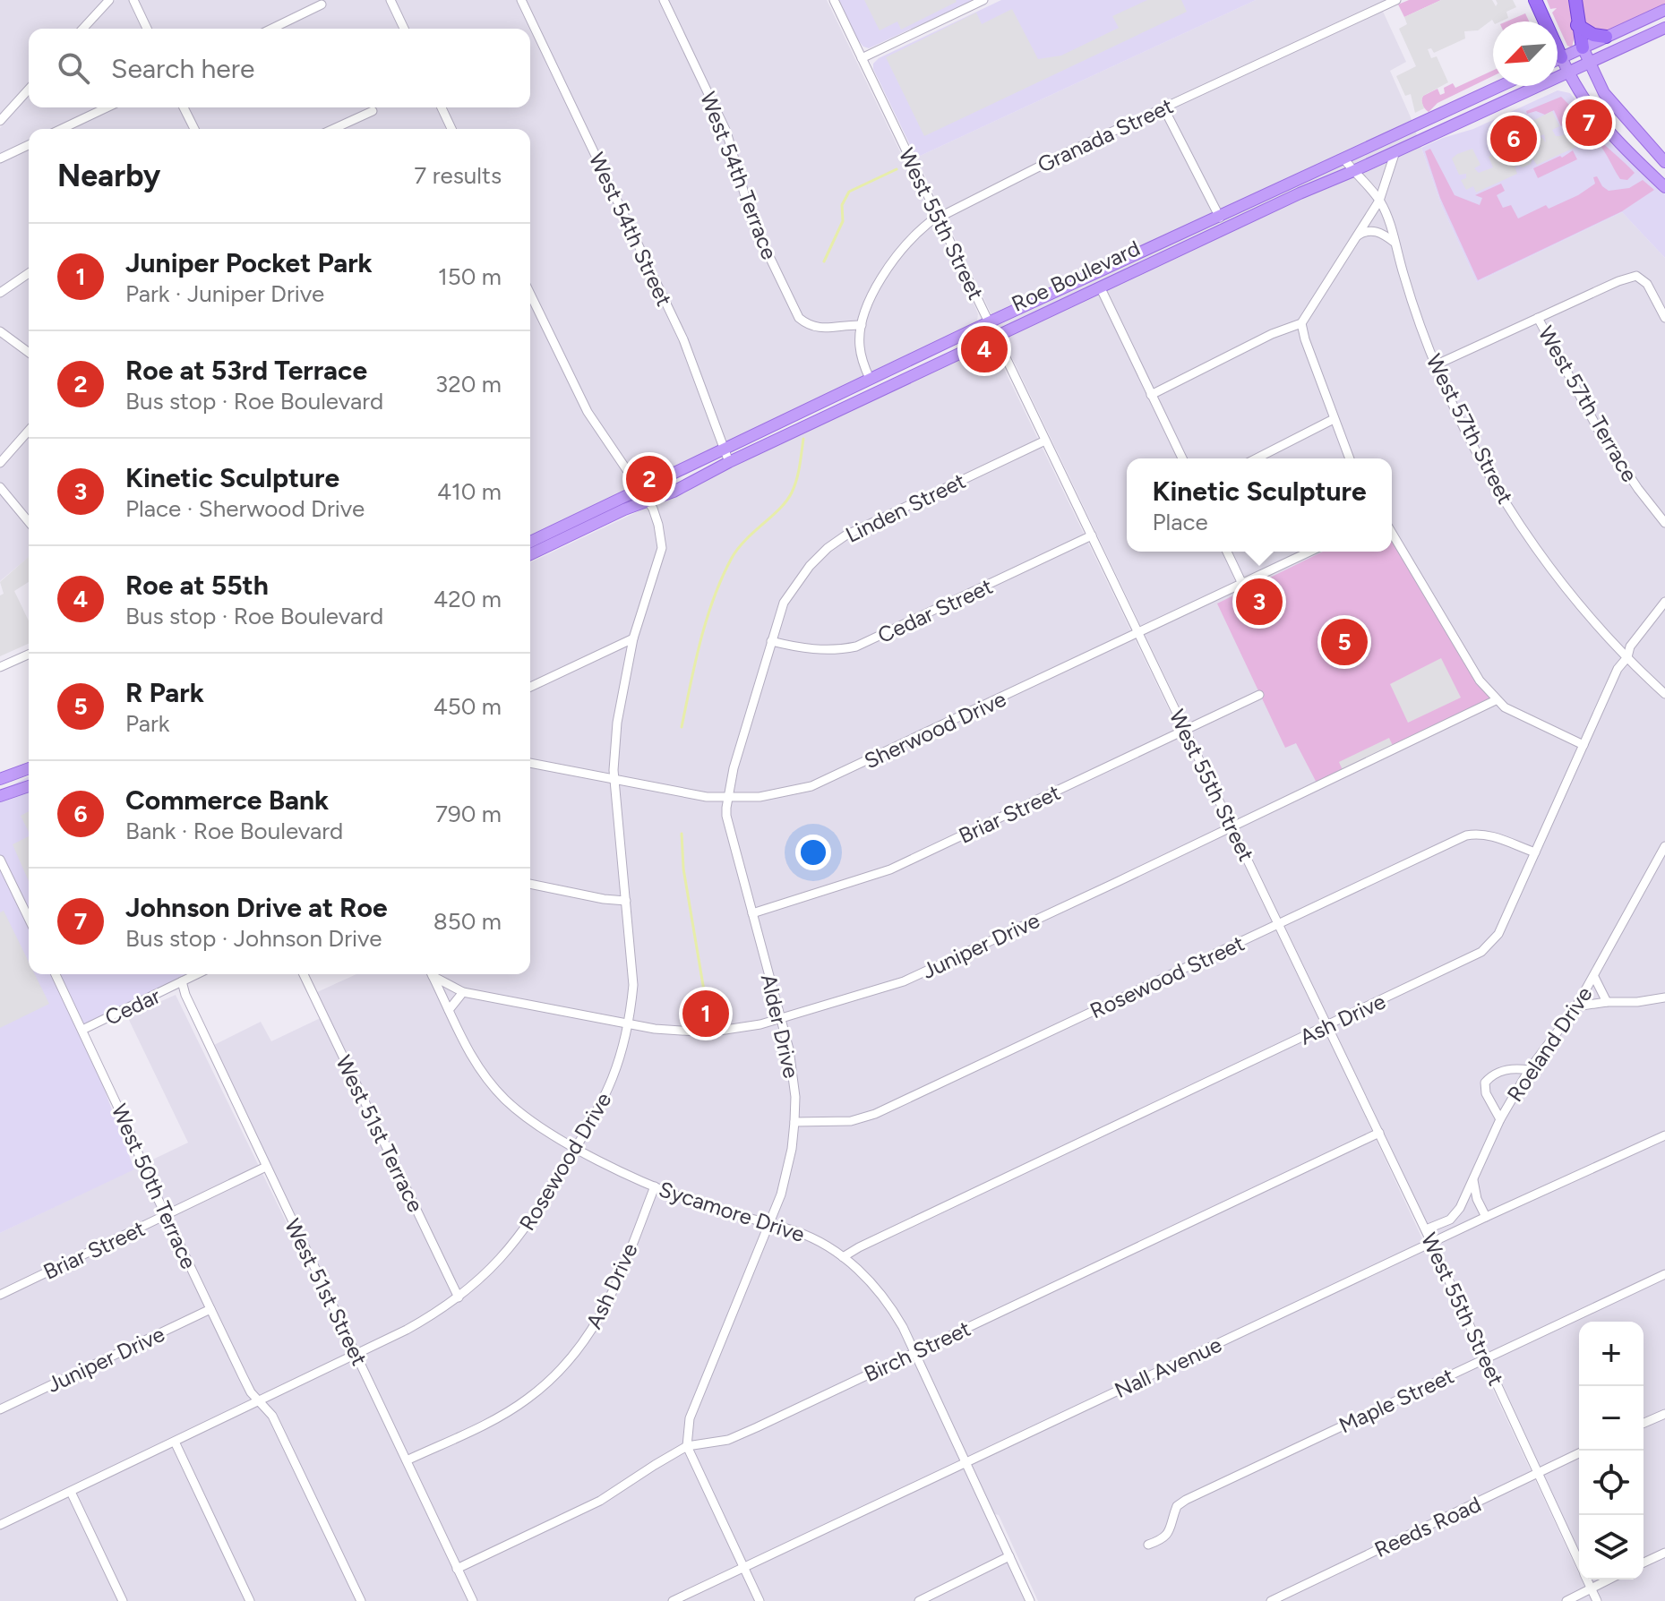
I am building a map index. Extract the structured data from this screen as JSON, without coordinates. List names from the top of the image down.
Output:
{
  "streets": {
    "main road": ["Roe Boulevard"],
    "street": [
      "Granada Street",
      "West 54th Terrace",
      "West 55th Street",
      "West 54th Street",
      "West 57th Terrace",
      "West 57th Street",
      "Linden Street",
      "Cedar Street",
      "Sherwood Drive",
      "Briar Street",
      "Juniper Drive",
      "Rosewood Street",
      "Cedar",
      "Ash Drive",
      "Alder Drive",
      "Roeland Drive",
      "West 51st Terrace",
      "Rosewood Drive",
      "West 50th Terrace",
      "Sycamore Drive",
      "West 51st Street",
      "Birch Street",
      "Nall Avenue",
      "Maple Street",
      "Reeds Road"
    ]
  },
  "crossings": [
    ["Granada Street", "West 54th Terrace"],
    ["Granada Street", "West 55th Street"],
    ["West 55th Street", "Roe Boulevard"],
    ["West 55th Street", "Linden Street"],
    ["West 55th Street", "Cedar Street"],
    ["West 55th Street", "Sherwood Drive"],
    ["West 55th Street", "Briar Street"],
    ["West 55th Street", "Juniper Drive"],
    ["West 55th Street", "Rosewood Street"],
    ["West 55th Street", "Ash Drive"],
    ["West 55th Street", "Roeland Drive"],
    ["West 55th Street", "Birch Street"],
    ["West 55th Street", "Nall Avenue"],
    ["West 55th Street", "Maple Street"],
    ["West 55th Street", "Reeds Road"],
    ["West 54th Street", "Roe Boulevard"],
    ["Roe Boulevard", "West 57th Street"],
    ["Roe Boulevard", "Rosewood Drive"],
    ["West 57th Street", "Ash Drive"],
    ["Linden Street", "Cedar Street"],
    ["Linden Street", "Alder Drive"],
    ["Cedar Street", "Alder Drive"],
    ["Sherwood Drive", "Alder Drive"],
    ["Sherwood Drive", "Rosewood Drive"],
    ["Briar Street", "Alder Drive"],
    ["Briar Street", "West 50th Terrace"],
    ["Briar Street", "West 51st Street"],
    ["Juniper Drive", "Alder Drive"],
    ["Juniper Drive", "Rosewood Drive"],
    ["Juniper Drive", "West 50th Terrace"],
    ["Rosewood Street", "Ash Drive"],
    ["Rosewood Street", "Alder Drive"],
    ["Cedar", "West 50th Terrace"],
    ["Cedar", "West 51st Street"],
    ["Ash Drive", "Sycamore Drive"],
    ["Ash Drive", "West 51st Street"],
    ["Alder Drive", "Sycamore Drive"],
    ["Alder Drive", "Birch Street"],
    ["West 51st Terrace", "Rosewood Drive"],
    ["Rosewood Drive", "West 50th Terrace"],
    ["Rosewood Drive", "Sycamore Drive"],
    ["Rosewood Drive", "West 51st Street"],
    ["Sycamore Drive", "Birch Street"],
    ["Sycamore Drive", "Nall Avenue"],
    ["West 51st Street", "Birch Street"]
  ],
  "north": "bottom left",
  "page": {
    "search": "Search here",
    "pins": [
      "7",
      "6",
      "4",
      "2",
      "3",
      "5",
      "1"
    ],
    "heading": ["Nearby", "7 results"],
    "list": [
      {
        "mark": "1",
        "name": "Juniper Pocket Park",
        "note": "Park · Juniper Drive",
        "value": "150 m"
      },
      {
        "mark": "2",
        "name": "Roe at 53rd Terrace",
        "note": "Bus stop · Roe Boulevard",
        "value": "320 m"
      },
      {
        "mark": "3",
        "name": "Kinetic Sculpture",
        "note": "Place · Sherwood Drive",
        "value": "410 m"
      },
      {
        "mark": "4",
        "name": "Roe at 55th",
        "note": "Bus stop · Roe Boulevard",
        "value": "420 m"
      },
      {
        "mark": "5",
        "name": "R Park",
        "note": "Park",
        "value": "450 m"
      },
      {
        "mark": "6",
        "name": "Commerce Bank",
        "note": "Bank · Roe Boulevard",
        "value": "790 m"
      },
      {
        "mark": "7",
        "name": "Johnson Drive at Roe",
        "note": "Bus stop · Johnson Drive",
        "value": "850 m"
      }
    ],
    "popup": ["Kinetic Sculpture", "Place"],
    "map_buttons": ["+", "−"]
  }
}
